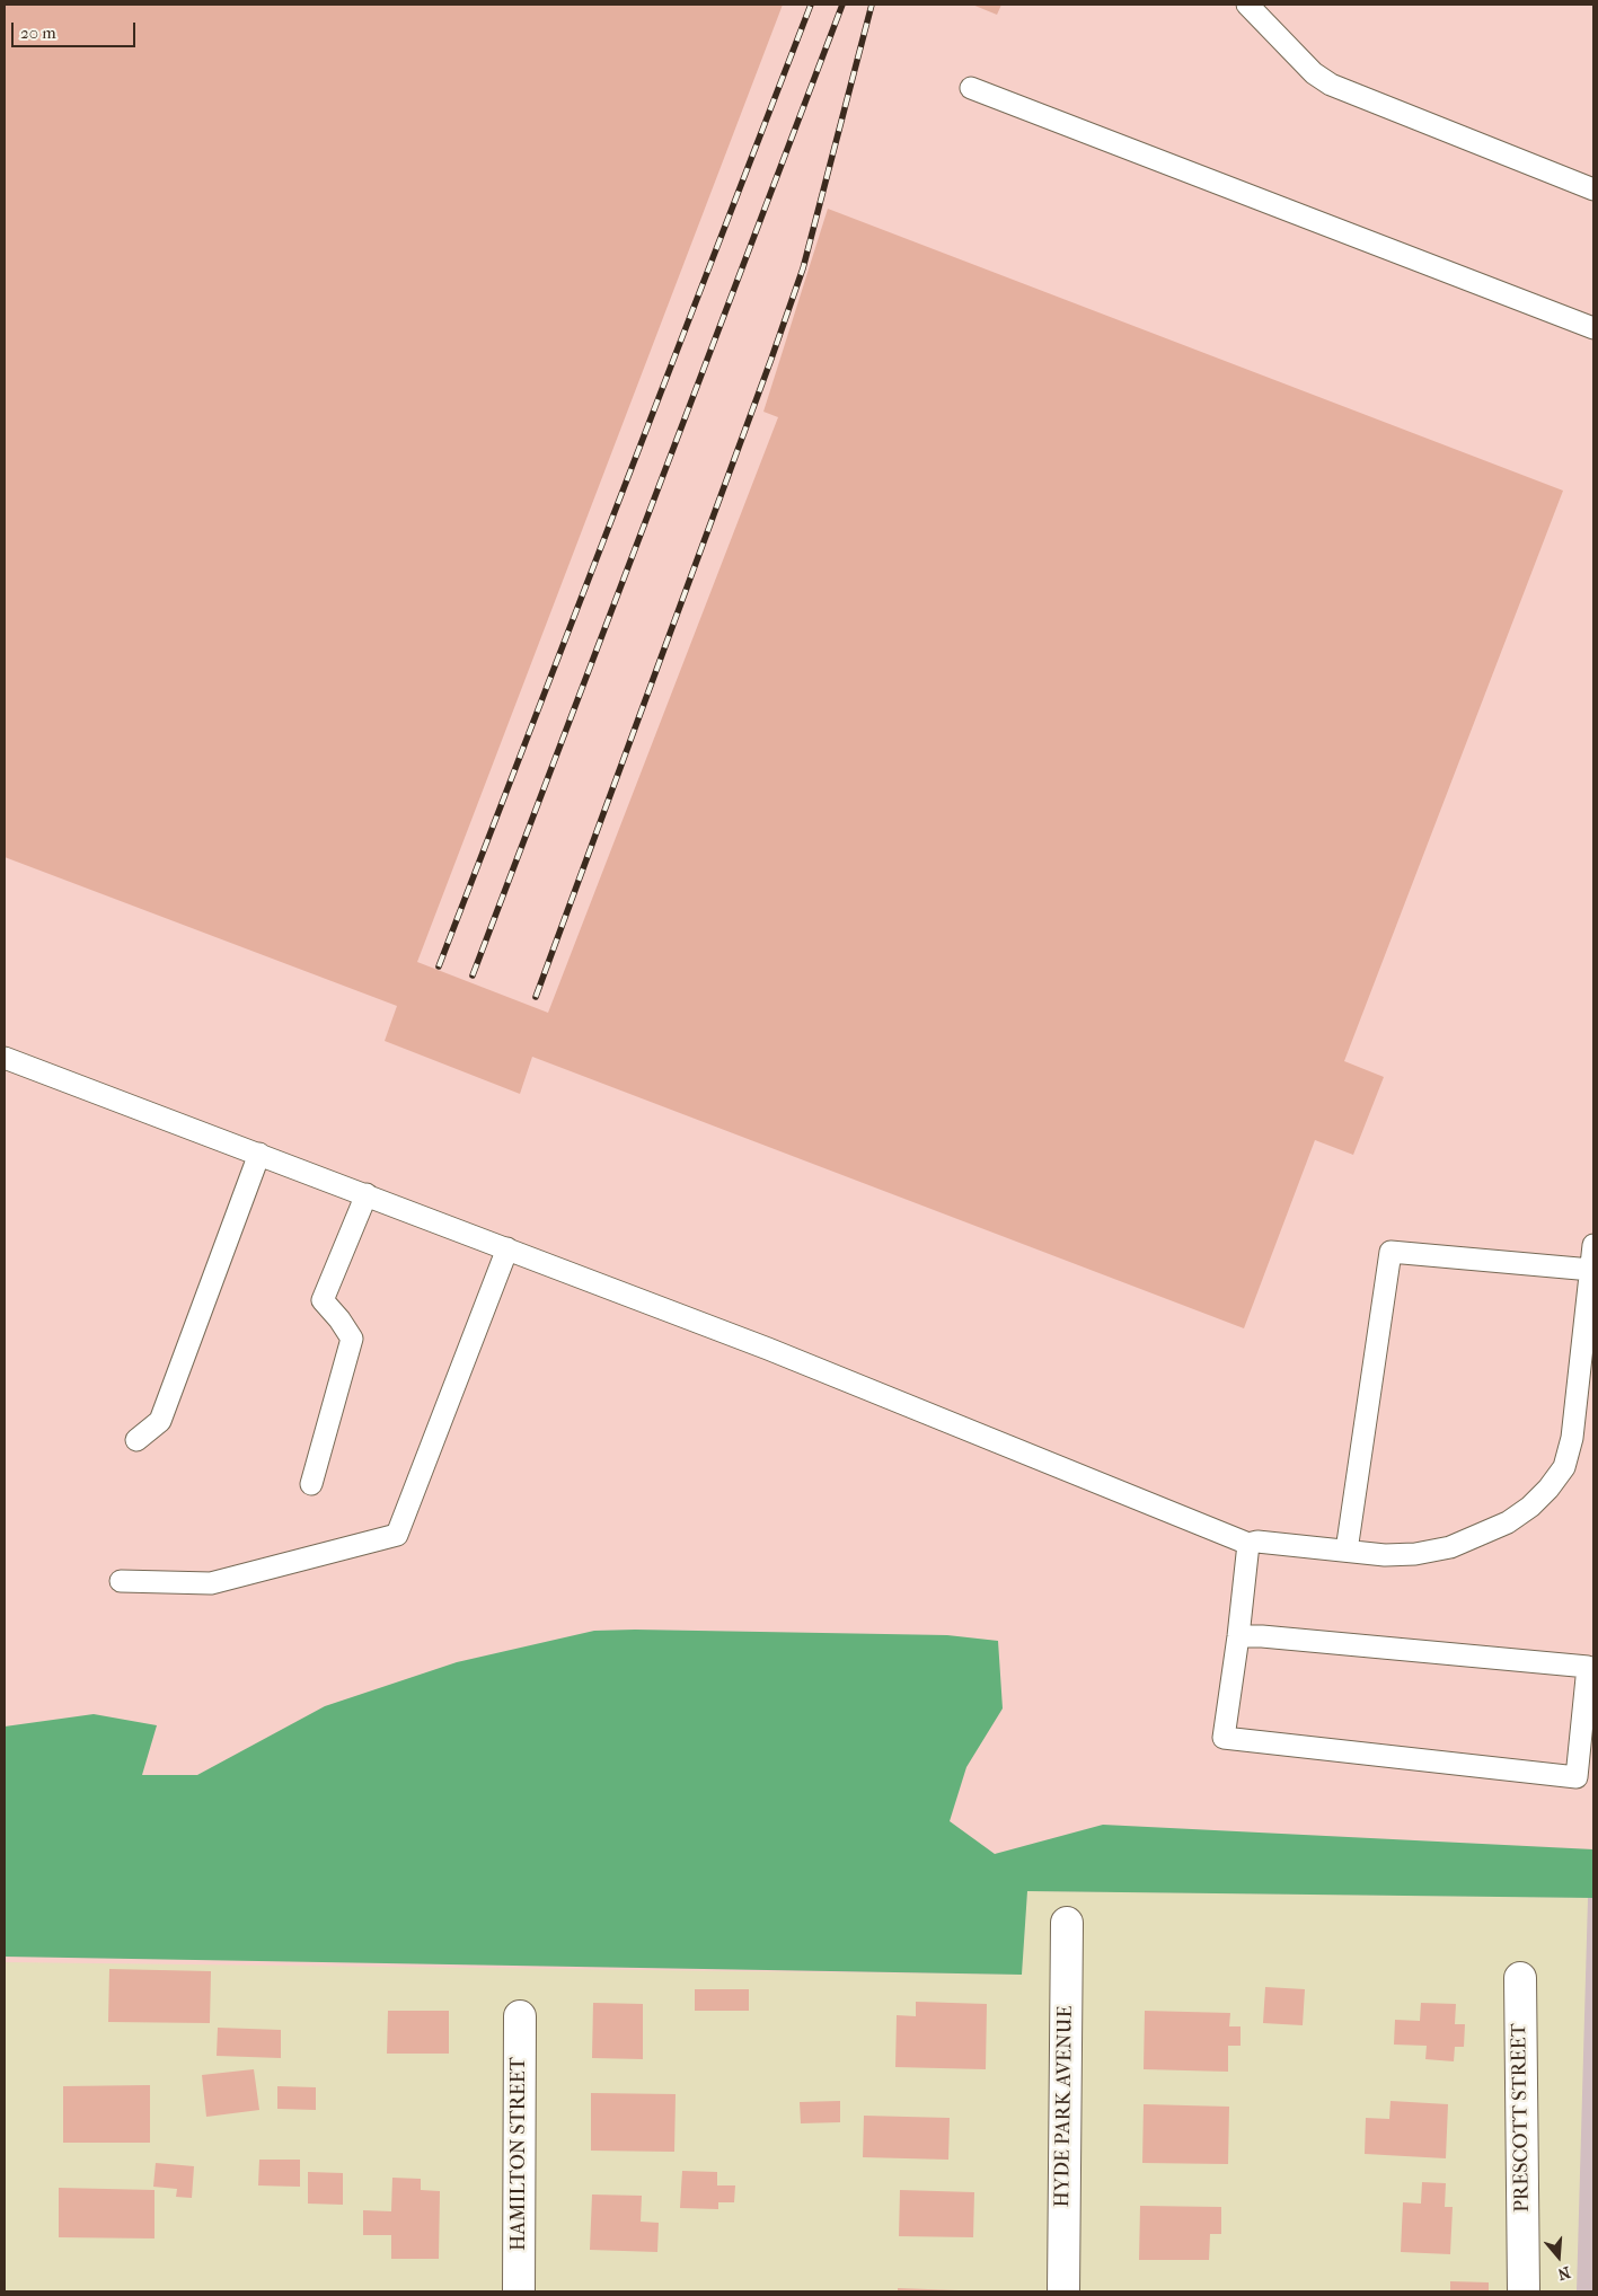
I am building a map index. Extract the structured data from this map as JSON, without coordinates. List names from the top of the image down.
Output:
{
  "streets": {
    "street": ["HYDE PARK AVENUE", "PRESCOTT STREET", "HAMILTON STREET"]
  },
  "scale_bar": "20 m",
  "north": "bottom"
}
